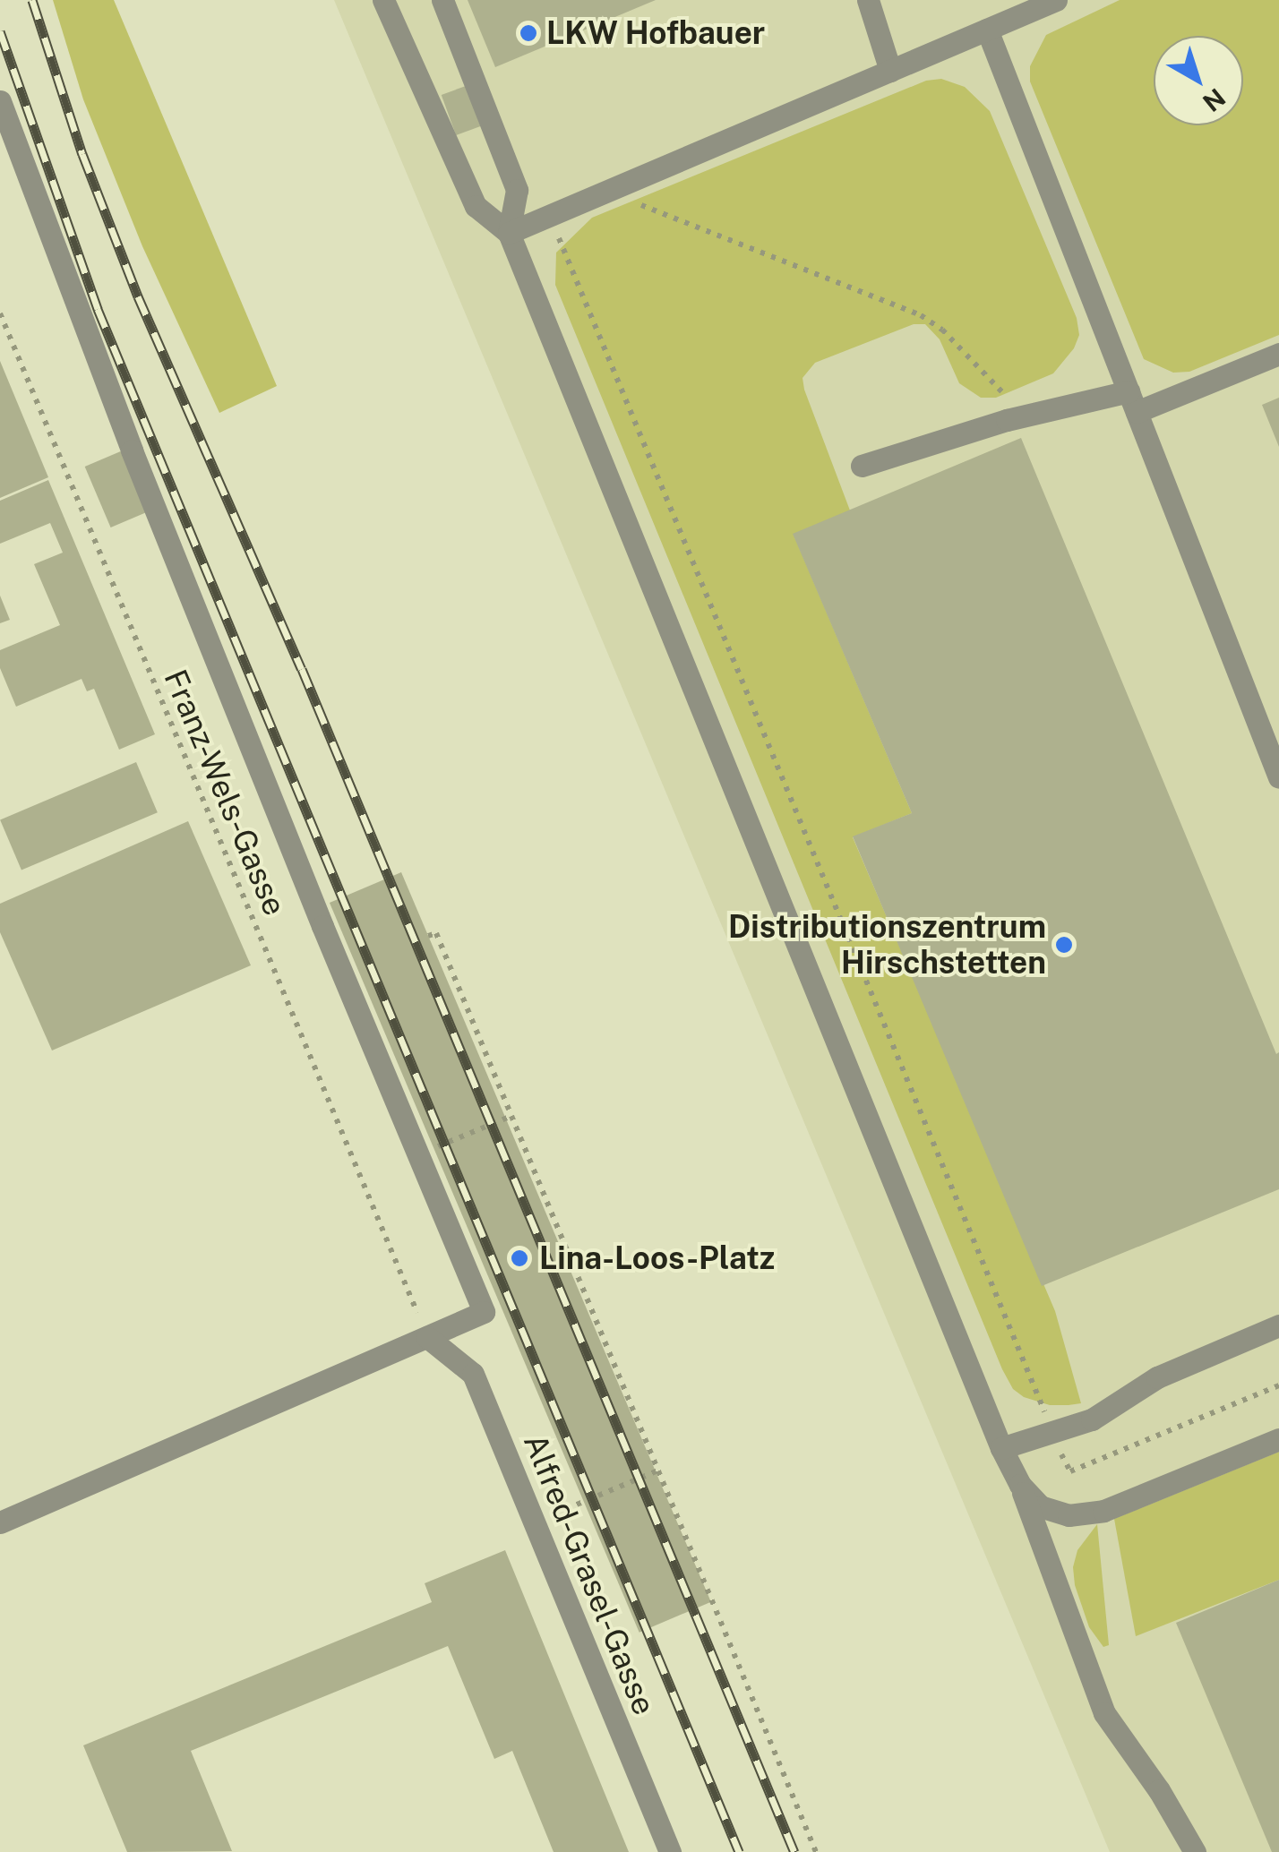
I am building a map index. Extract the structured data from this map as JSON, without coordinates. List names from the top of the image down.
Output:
{
  "streets": {
    "street": ["Alfred-Grasel-Gasse"],
    "path": ["Franz-Wels-Gasse"]
  },
  "places": ["LKW Hofbauer", "Distributionszentrum Hirschstetten", "Lina-Loos-Platz"],
  "north": "bottom right"
}
